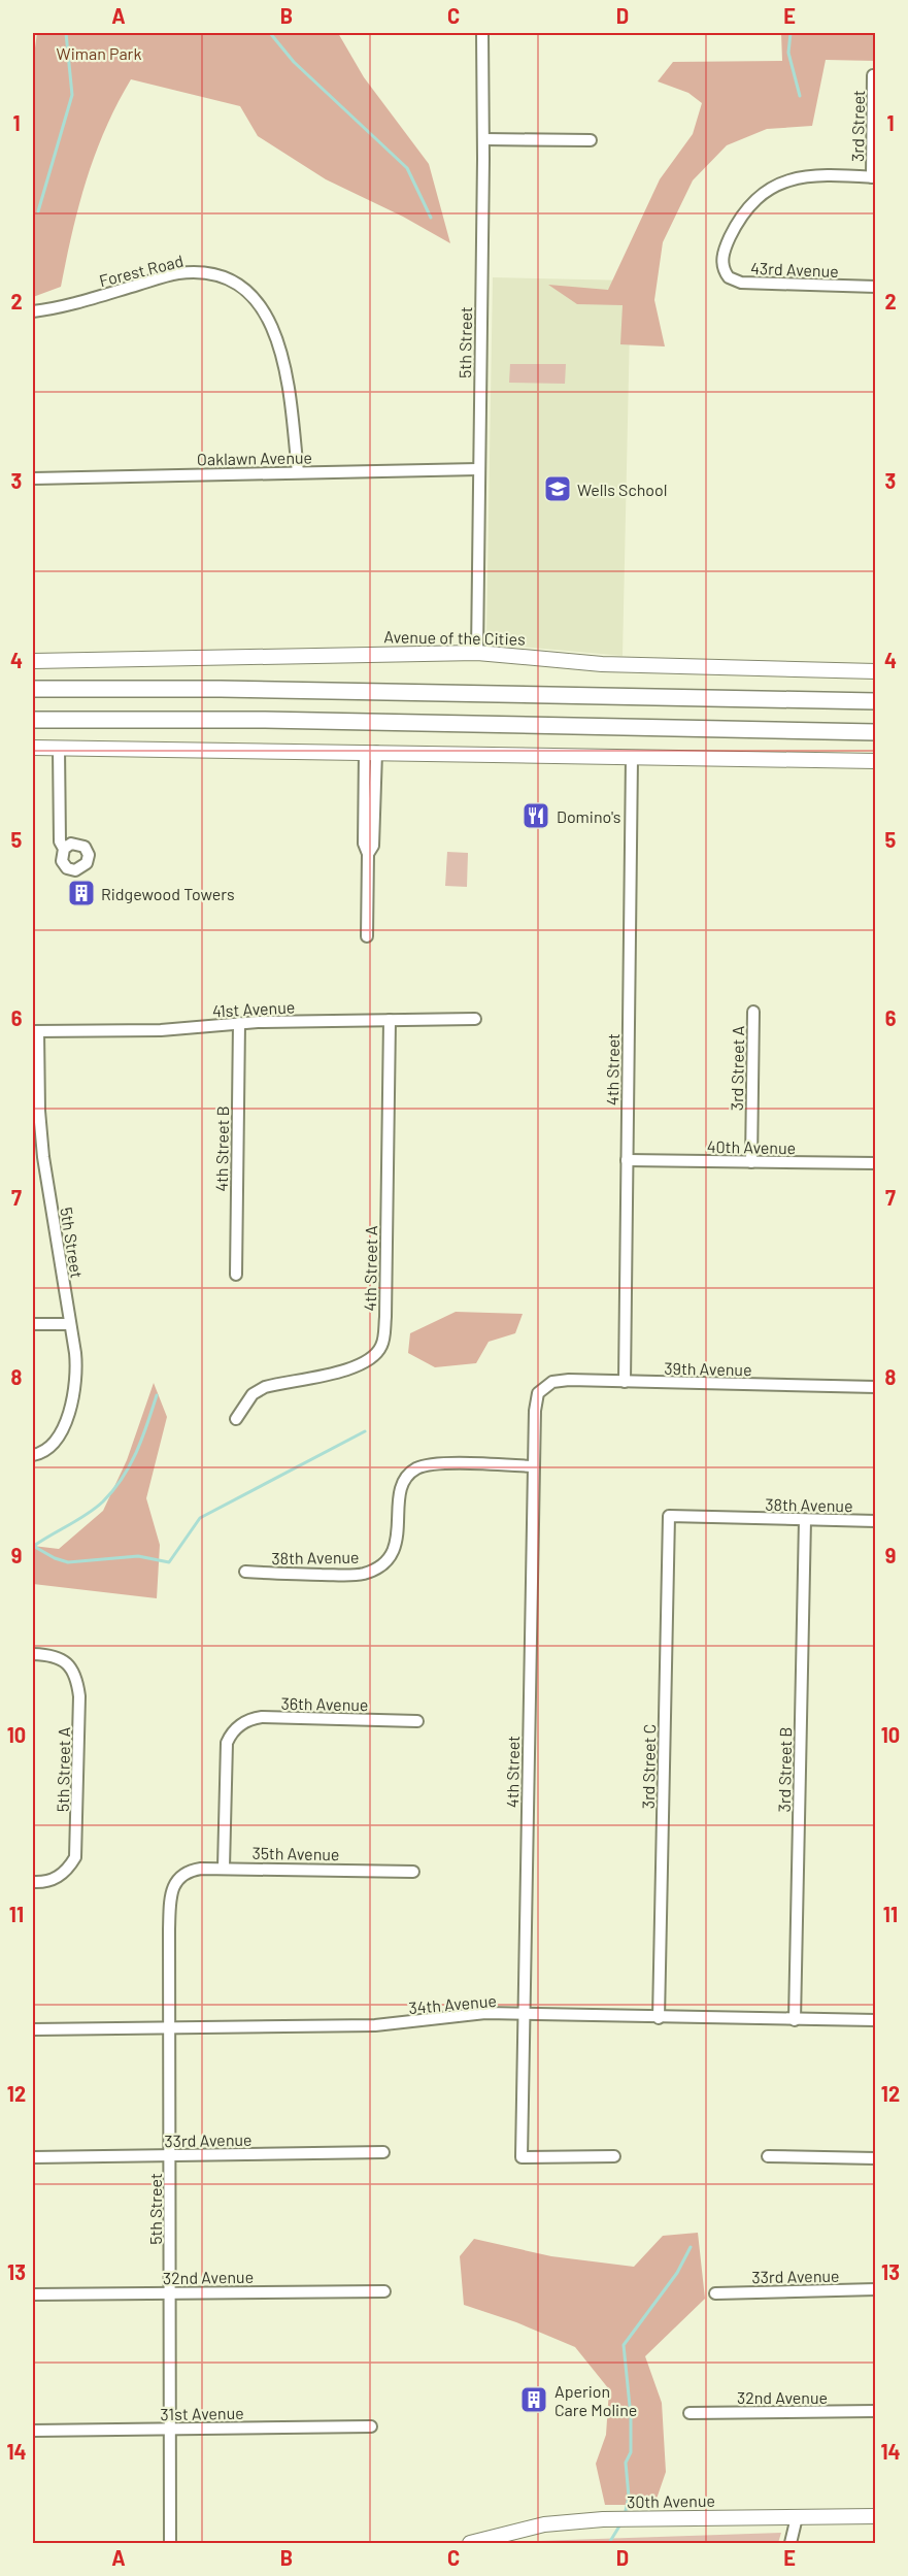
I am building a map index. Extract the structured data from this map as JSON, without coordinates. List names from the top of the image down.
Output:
{
  "streets": {
    "street": [
      "3rd Street",
      "43rd Avenue",
      "Forest Road",
      "5th Street",
      "Oaklawn Avenue",
      "Avenue of the Cities",
      "41st Avenue",
      "3rd Street A",
      "4th Street",
      "40th Avenue",
      "4th Street B",
      "4th Street A",
      "39th Avenue",
      "38th Avenue",
      "36th Avenue",
      "3rd Street C",
      "5th Street A",
      "3rd Street B",
      "35th Avenue",
      "34th Avenue",
      "33rd Avenue",
      "32nd Avenue",
      "31st Avenue",
      "30th Avenue"
    ]
  },
  "crossings": [
    ["3rd Street", "43rd Avenue"],
    ["Forest Road", "Oaklawn Avenue"],
    ["5th Street", "Oaklawn Avenue"],
    ["5th Street", "Avenue of the Cities"],
    ["5th Street", "41st Avenue"],
    ["5th Street", "35th Avenue"],
    ["5th Street", "34th Avenue"],
    ["5th Street", "33rd Avenue"],
    ["5th Street", "32nd Avenue"],
    ["5th Street", "31st Avenue"],
    ["41st Avenue", "4th Street B"],
    ["41st Avenue", "4th Street A"],
    ["3rd Street A", "40th Avenue"],
    ["4th Street", "40th Avenue"],
    ["4th Street", "39th Avenue"],
    ["4th Street", "38th Avenue"],
    ["4th Street", "34th Avenue"],
    ["38th Avenue", "3rd Street C"],
    ["38th Avenue", "3rd Street B"],
    ["36th Avenue", "35th Avenue"],
    ["3rd Street C", "34th Avenue"],
    ["3rd Street B", "34th Avenue"]
  ],
  "parks": ["Wiman Park"],
  "places": {
    "school or university": ["Wells School"],
    "restaurant": ["Domino's"],
    "building": ["Ridgewood Towers", "Aperion Care Moline"]
  },
  "grid": {
    "columns": [
      "A",
      "B",
      "C",
      "D",
      "E"
    ],
    "rows": [
      "1",
      "2",
      "3",
      "4",
      "5",
      "6",
      "7",
      "8",
      "9",
      "10",
      "11",
      "12",
      "13",
      "14"
    ]
  }
}
